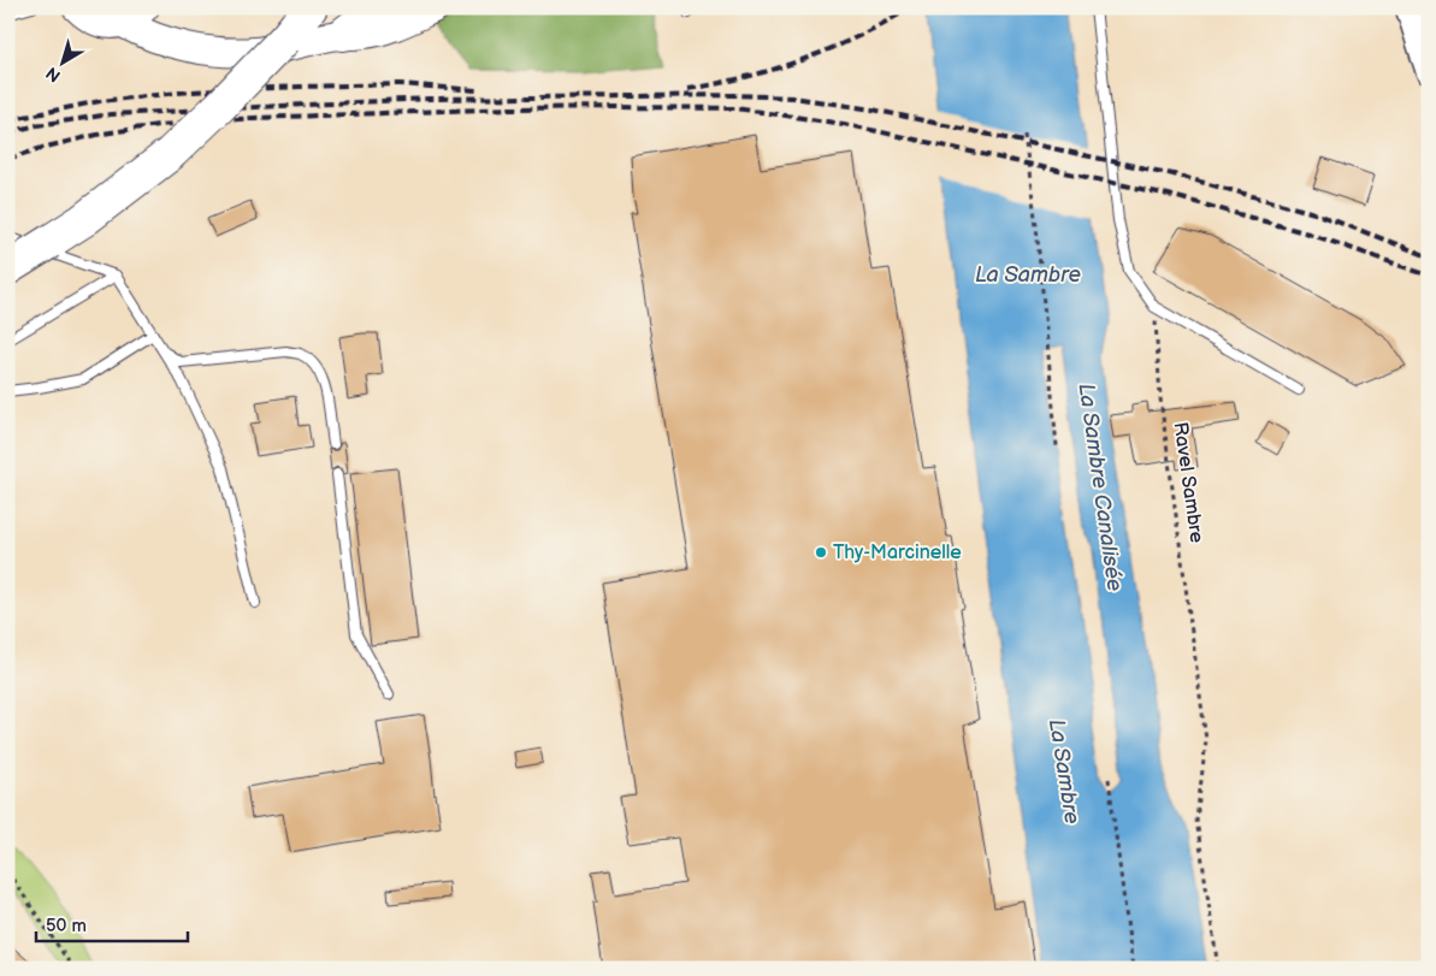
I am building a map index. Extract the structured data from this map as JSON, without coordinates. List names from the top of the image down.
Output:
{
  "streets": {
    "path": ["Ravel Sambre"]
  },
  "water": ["La Sambre", "La Sambre Canalisée"],
  "places": ["Thy-Marcinelle"],
  "scale_bar": "50 m",
  "north": "bottom left"
}
